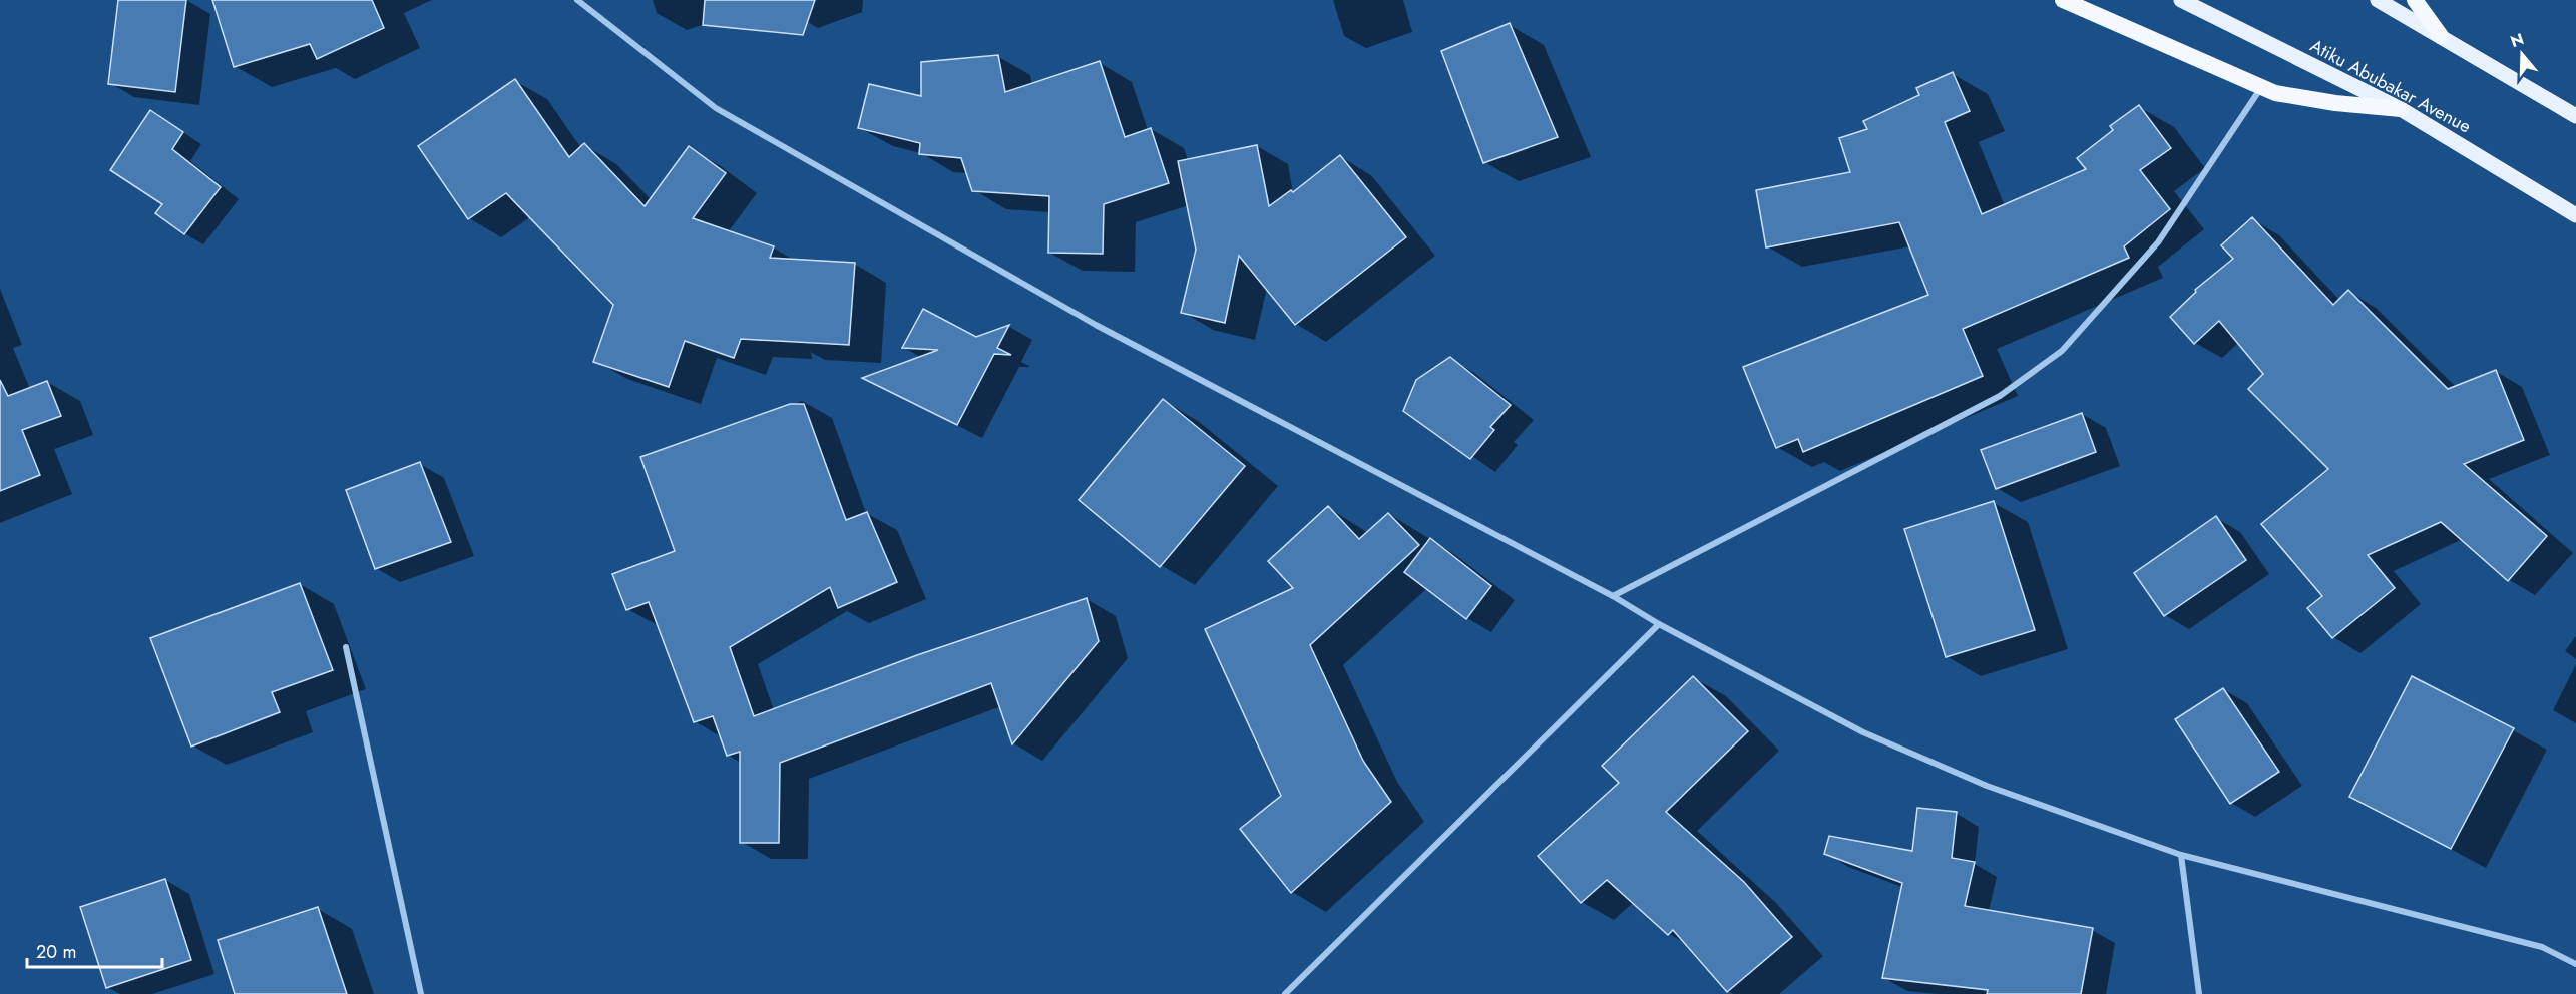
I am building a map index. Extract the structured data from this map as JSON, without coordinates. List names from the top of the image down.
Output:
{
  "streets": {
    "main road": ["Atiku Abubakar Avenue"]
  },
  "scale_bar": "20 m",
  "north": "top"
}
